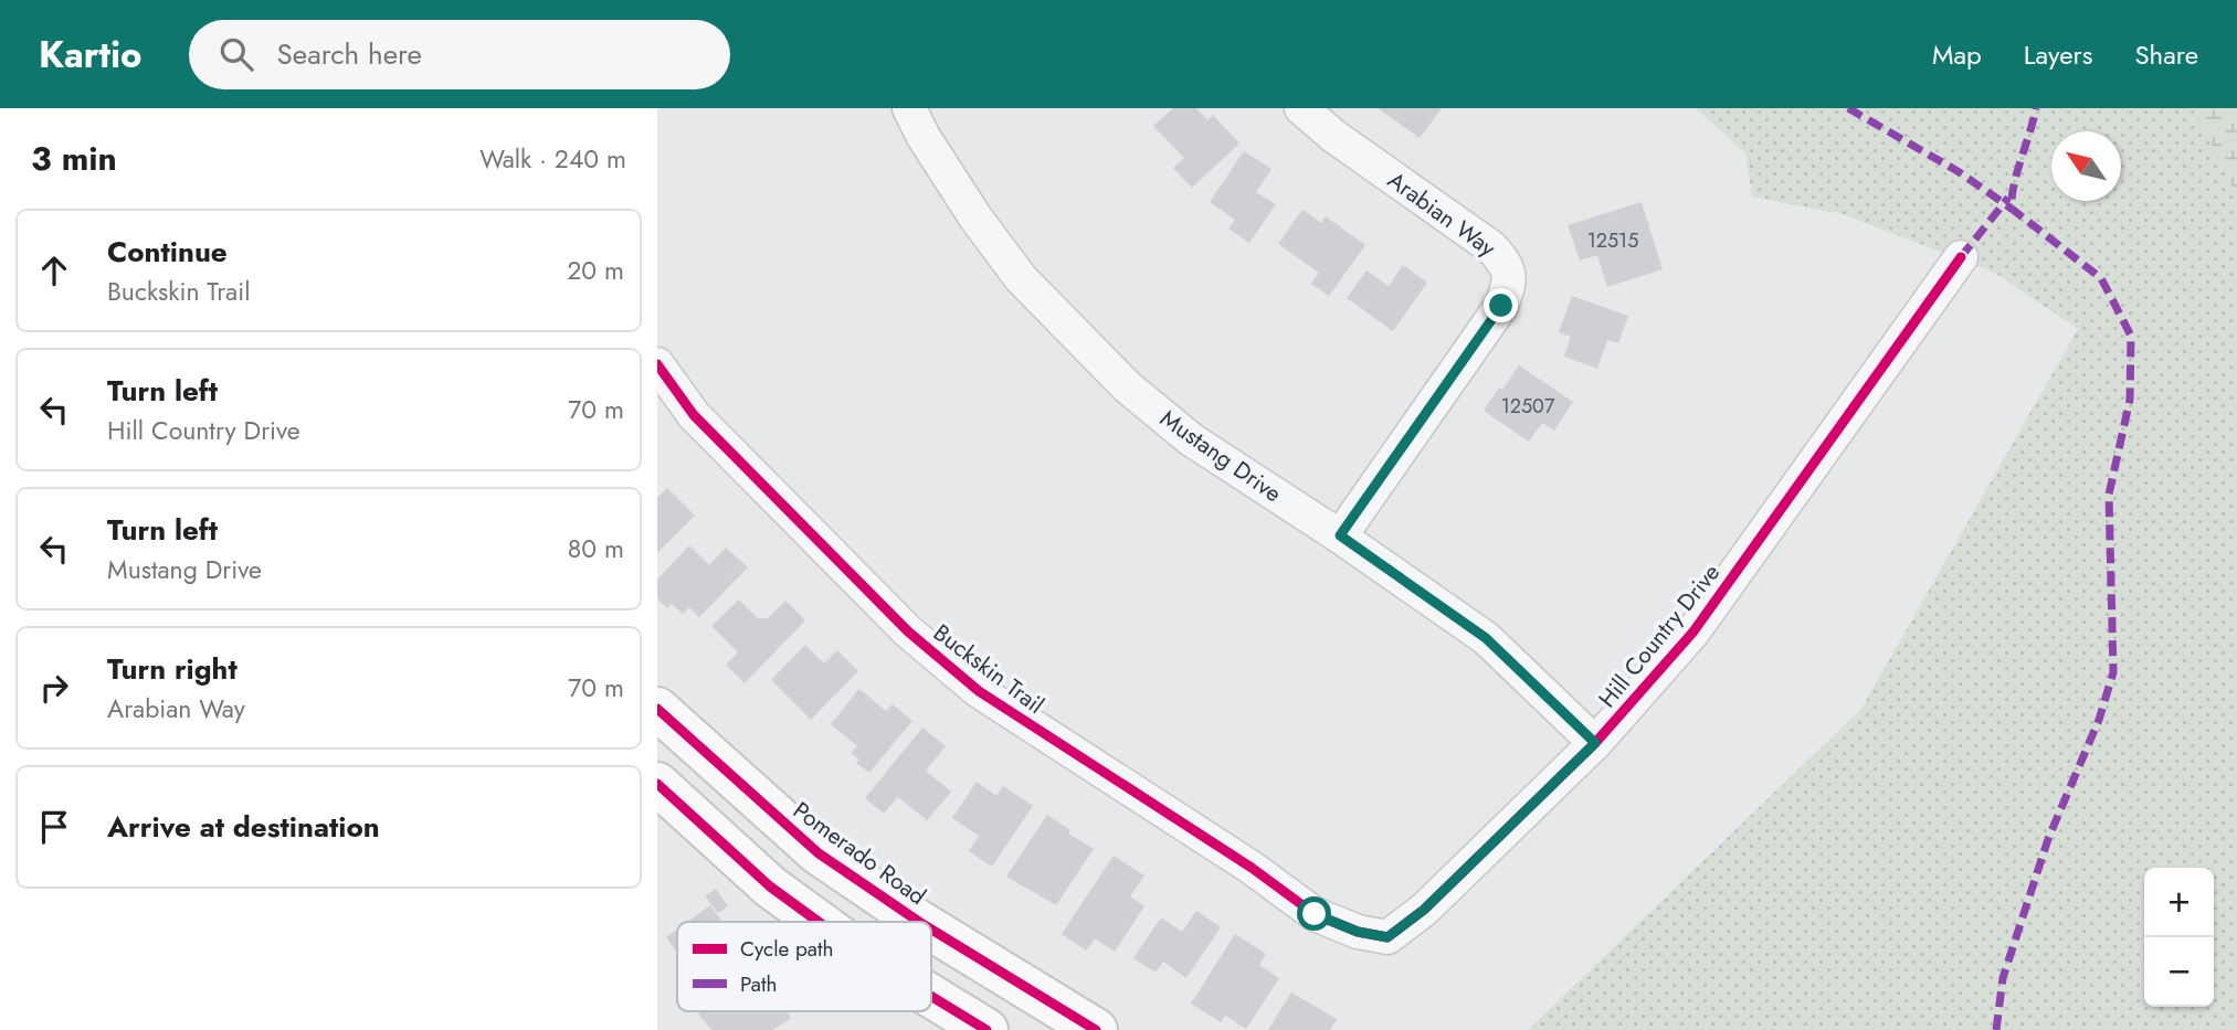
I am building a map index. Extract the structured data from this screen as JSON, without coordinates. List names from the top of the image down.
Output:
{
  "streets": {
    "main road": ["Pomerado Road"],
    "street": [
      "Arabian Way",
      "Mustang Drive",
      "Hill Country Drive",
      "Buckskin Trail"
    ]
  },
  "crossings": [
    ["Arabian Way", "Mustang Drive"],
    ["Mustang Drive", "Hill Country Drive"],
    ["Hill Country Drive", "Buckskin Trail"]
  ],
  "house_numbers": ["12515", "12507"],
  "legend": ["Cycle path", "Path"],
  "north": "top left",
  "page": {
    "header": "Kartio",
    "search": "Search here",
    "nav": ["Map", "Layers", "Share"],
    "heading": ["3 min", "Walk · 240 m"],
    "list": [
      ["Continue", "Buckskin Trail", "20 m"],
      ["Turn left", "Hill Country Drive", "70 m"],
      ["Turn left", "Mustang Drive", "80 m"],
      ["Turn right", "Arabian Way", "70 m"],
      "Arrive at destination"
    ],
    "map_buttons": ["+", "−"]
  }
}
